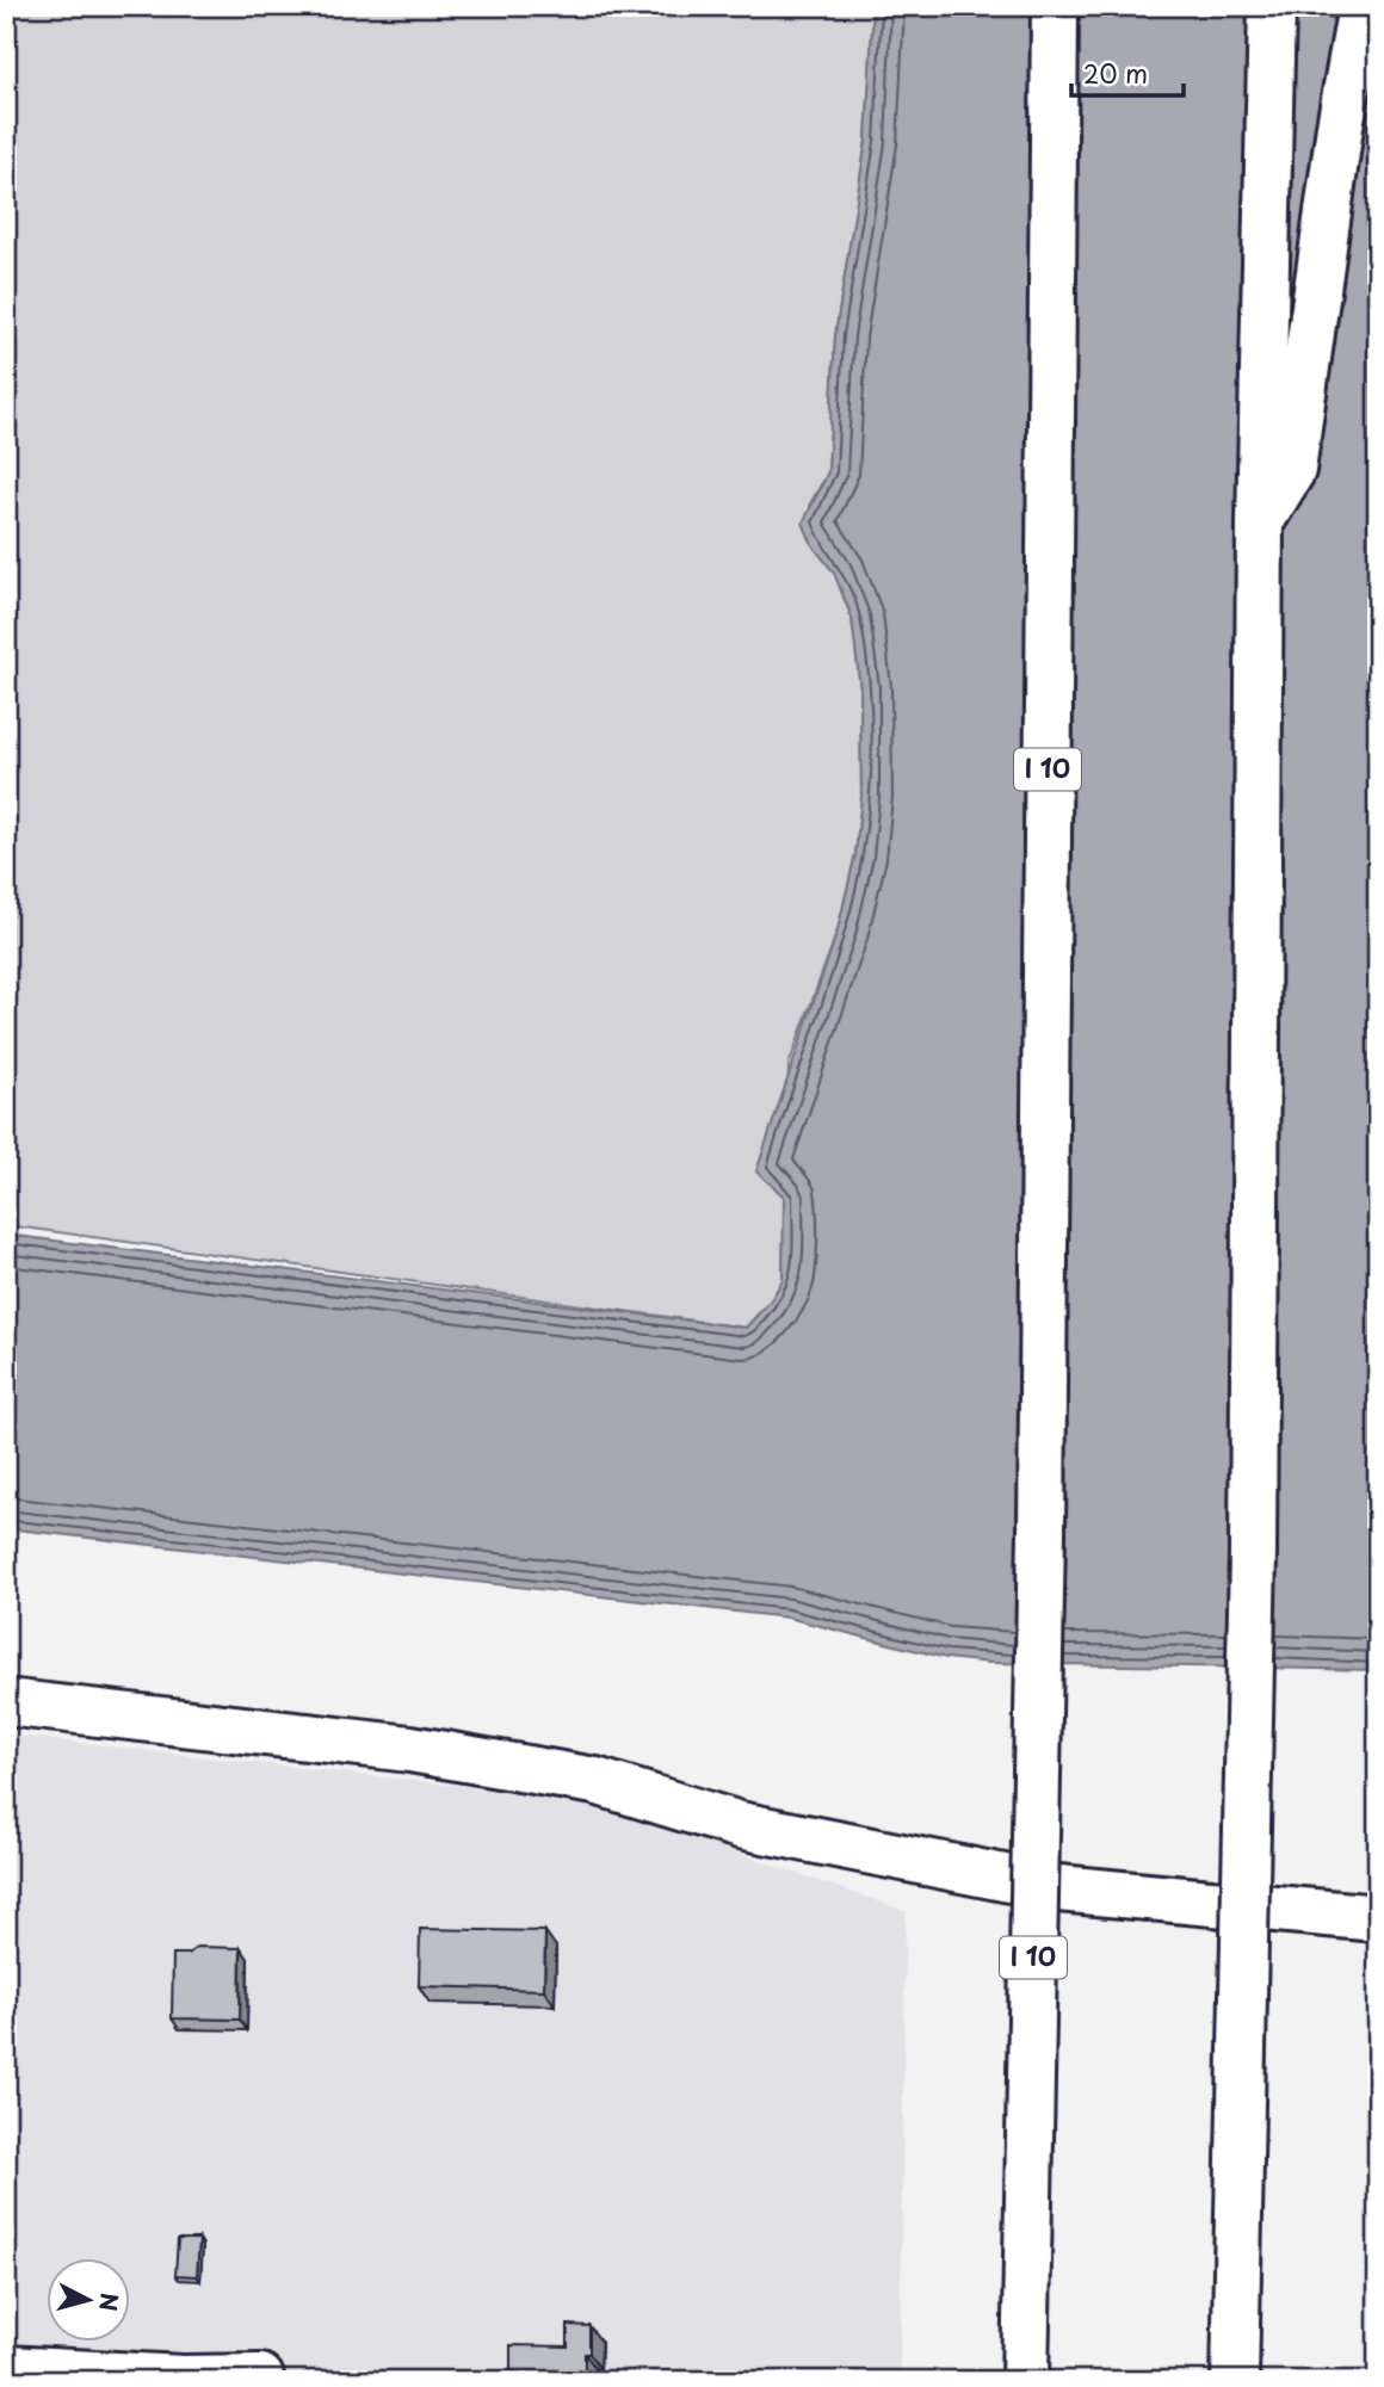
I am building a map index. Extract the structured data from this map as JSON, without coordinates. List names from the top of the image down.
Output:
{
  "streets": {
    "main road": ["I 10"]
  },
  "scale_bar": "20 m",
  "north": "right"
}
